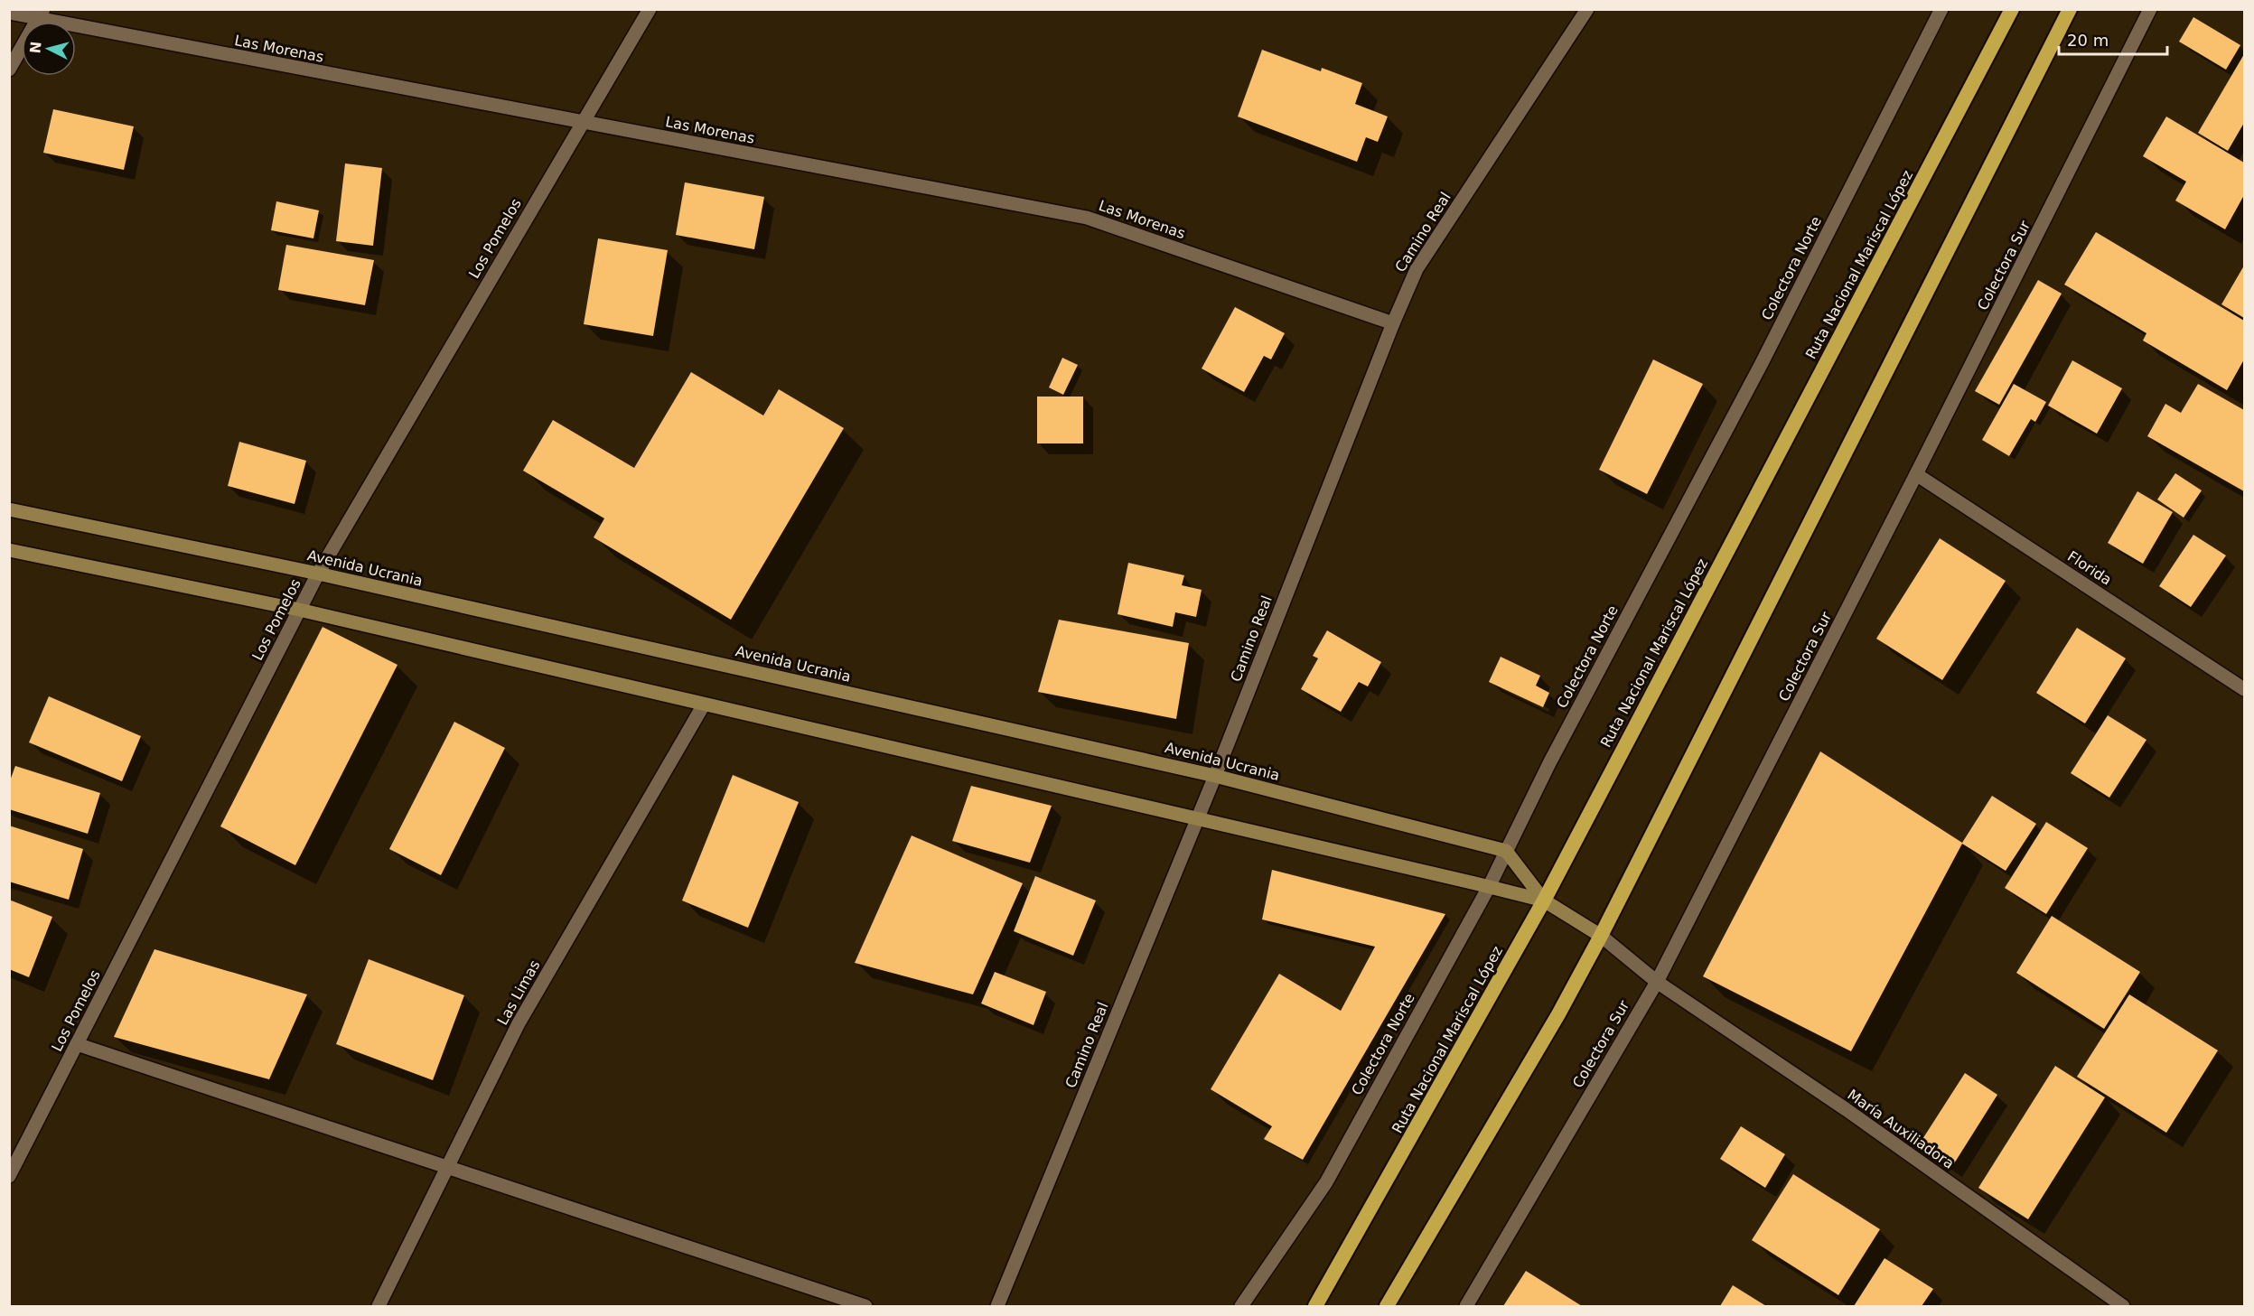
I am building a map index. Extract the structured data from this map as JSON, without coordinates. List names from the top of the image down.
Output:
{
  "streets": {
    "highway": ["Ruta Nacional Mariscal López"],
    "main road": ["Avenida Ucrania"],
    "street": [
      "Las Morenas",
      "Camino Real",
      "Los Pomelos",
      "Colectora Sur",
      "Colectora Norte",
      "Florida",
      "Las Limas",
      "María Auxiliadora"
    ]
  },
  "crossings": [
    ["Las Morenas", "Camino Real"],
    ["Las Morenas", "Los Pomelos"],
    ["Camino Real", "Avenida Ucrania"],
    ["Los Pomelos", "Avenida Ucrania"],
    ["Colectora Sur", "Florida"],
    ["Colectora Sur", "María Auxiliadora"],
    ["Colectora Norte", "Avenida Ucrania"]
  ],
  "scale_bar": "20 m",
  "north": "left"
}
